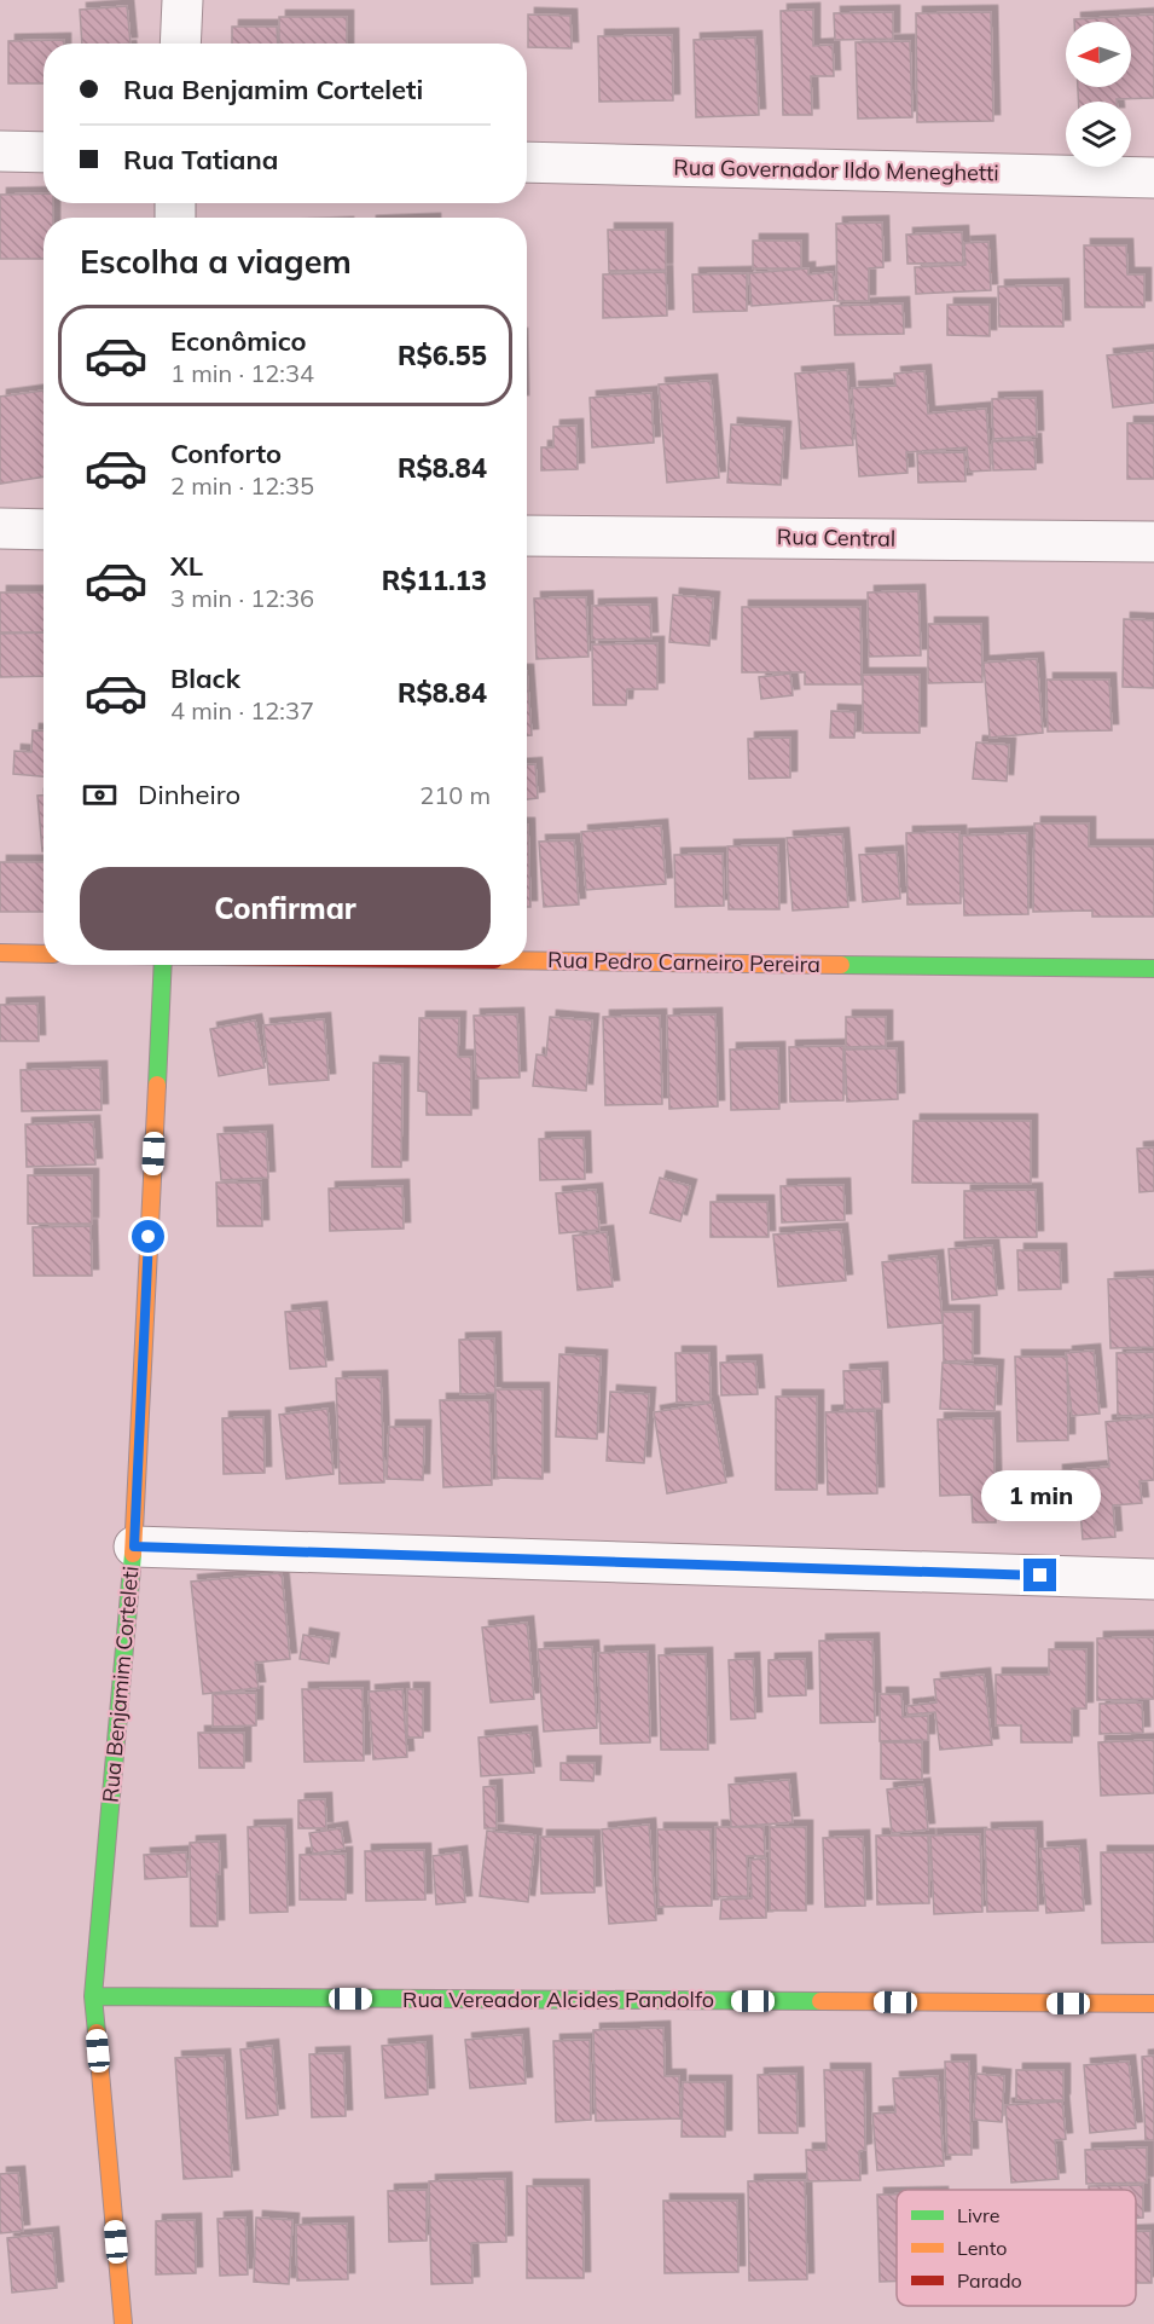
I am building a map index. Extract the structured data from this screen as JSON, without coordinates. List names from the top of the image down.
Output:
{
  "streets": {
    "street": [
      "Rua Governador Ildo Meneghetti",
      "Rua Central",
      "Rua Pedro Carneiro Pereira",
      "Rua Benjamim Corteleti",
      "Rua Vereador Alcides Pandolfo"
    ]
  },
  "crossings": [
    ["Rua Benjamim Corteleti", "Rua Vereador Alcides Pandolfo"]
  ],
  "legend": ["Livre", "Lento", "Parado"],
  "north": "left",
  "page": {
    "banner": ["Rua Benjamim Corteleti", "Rua Tatiana"],
    "heading": "Escolha a viagem",
    "list": [
      {
        "name": "Econômico",
        "note": "1 min · 12:34",
        "value": "R$6.55"
      },
      {
        "name": "Conforto",
        "note": "2 min · 12:35",
        "value": "R$8.84"
      },
      {
        "name": "XL",
        "note": "3 min · 12:36",
        "value": "R$11.13"
      },
      {
        "name": "Black",
        "note": "4 min · 12:37",
        "value": "R$8.84"
      }
    ],
    "pay": ["Dinheiro", "210 m"],
    "buttons": "Confirmar",
    "bubble": "1 min"
  }
}
